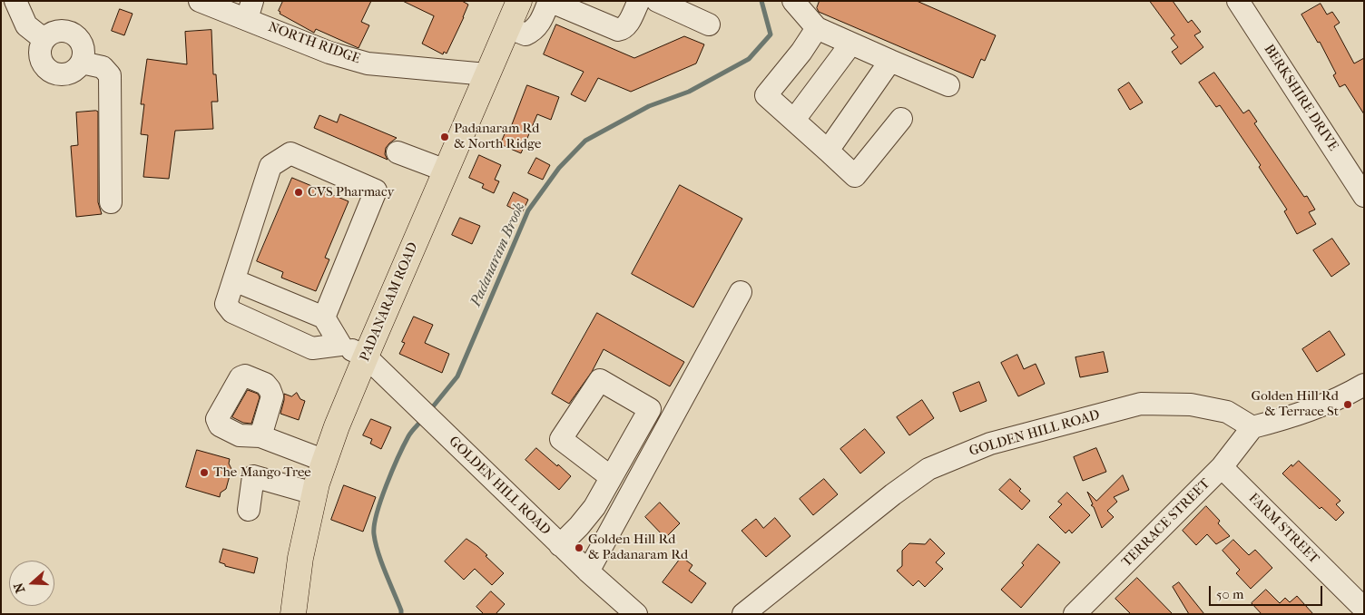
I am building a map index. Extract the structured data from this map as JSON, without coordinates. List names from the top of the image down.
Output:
{
  "streets": {
    "main road": ["PADANARAM ROAD"],
    "street": [
      "NORTH RIDGE",
      "BERKSHIRE DRIVE",
      "GOLDEN HILL ROAD",
      "TERRACE STREET",
      "FARM STREET"
    ]
  },
  "crossings": [
    ["NORTH RIDGE", "PADANARAM ROAD"],
    ["PADANARAM ROAD", "GOLDEN HILL ROAD"],
    ["GOLDEN HILL ROAD", "TERRACE STREET"],
    ["TERRACE STREET", "FARM STREET"]
  ],
  "water": ["Padanaram Brook"],
  "places": [
    "Padanaram Rd & North Ridge",
    "CVS Pharmacy",
    "Golden Hill Rd & Terrace St",
    "The Mango Tree",
    "Golden Hill Rd & Padanaram Rd"
  ],
  "scale_bar": "50 m",
  "north": "left"
}
